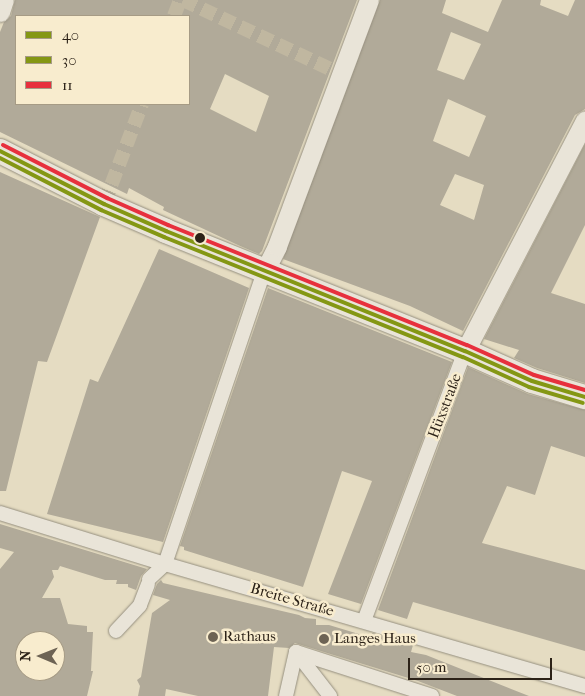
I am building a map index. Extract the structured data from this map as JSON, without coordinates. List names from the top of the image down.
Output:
{
  "streets": {
    "street": ["Hüxstraße", "Breite Straße"]
  },
  "crossings": [
    ["Hüxstraße", "Breite Straße"]
  ],
  "places": ["Rathaus", "Langes Haus"],
  "lines": ["transit line 11", "transit line 40", "transit line 30"],
  "legend": ["40", "30", "11"],
  "scale_bar": "50 m",
  "north": "left"
}
